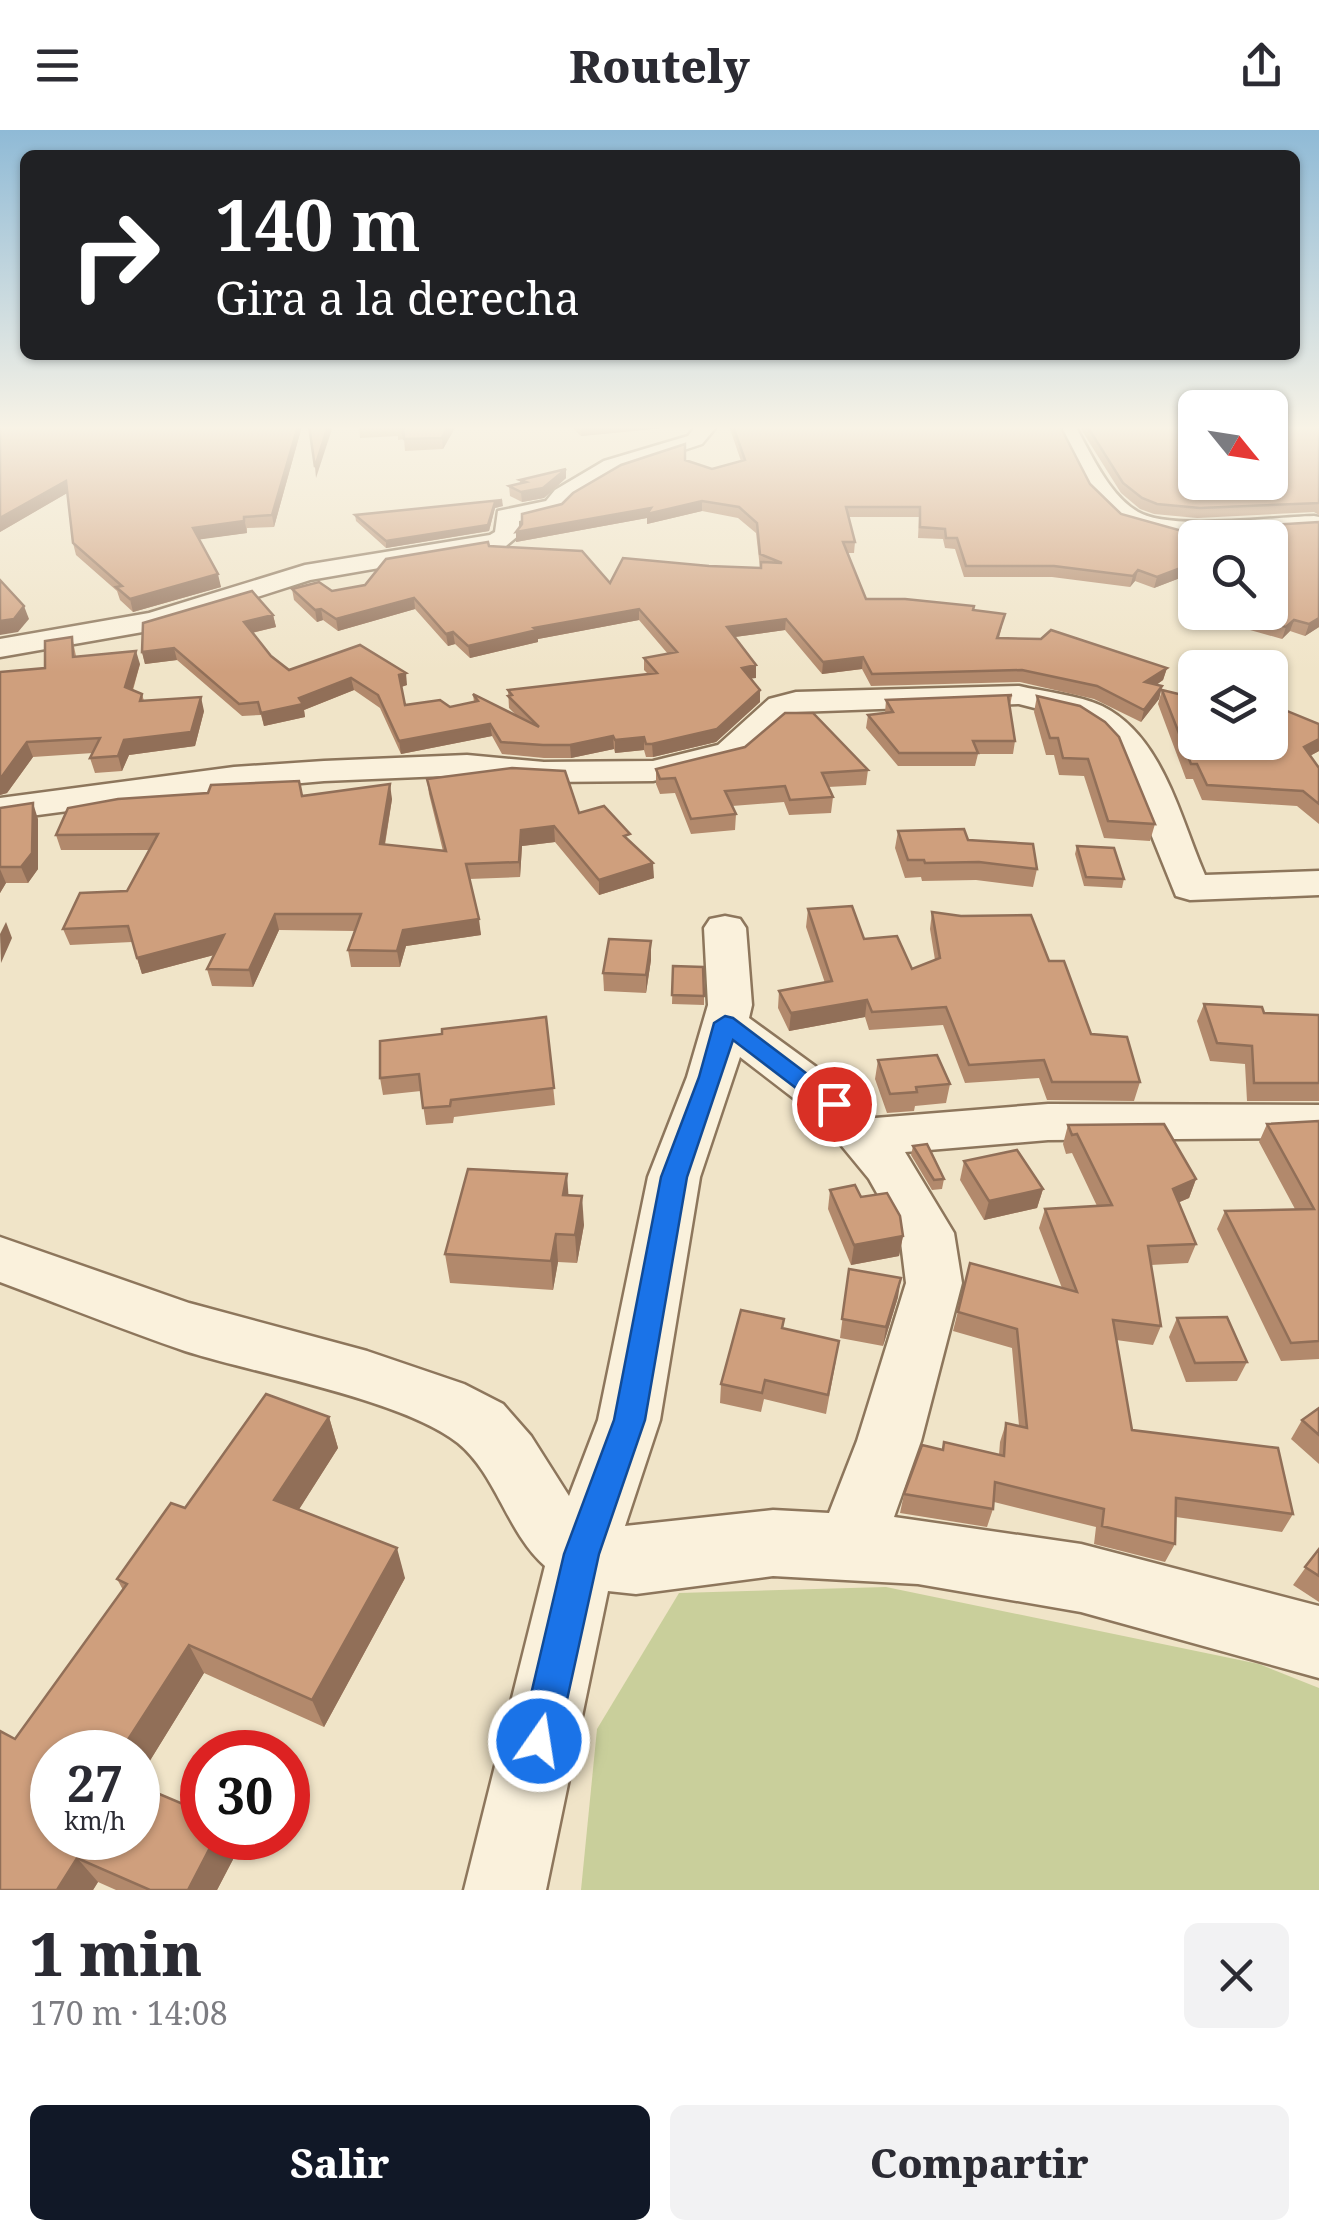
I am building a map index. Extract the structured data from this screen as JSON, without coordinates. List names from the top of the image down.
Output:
{
  "north": "bottom right",
  "page": {
    "header": "Routely",
    "turn": ["140 m", "Gira a la derecha"],
    "speed": "27 km/h",
    "limit": "30",
    "heading": ["1 min", "170 m · 14:08"],
    "buttons": ["Salir", "Compartir"]
  }
}
